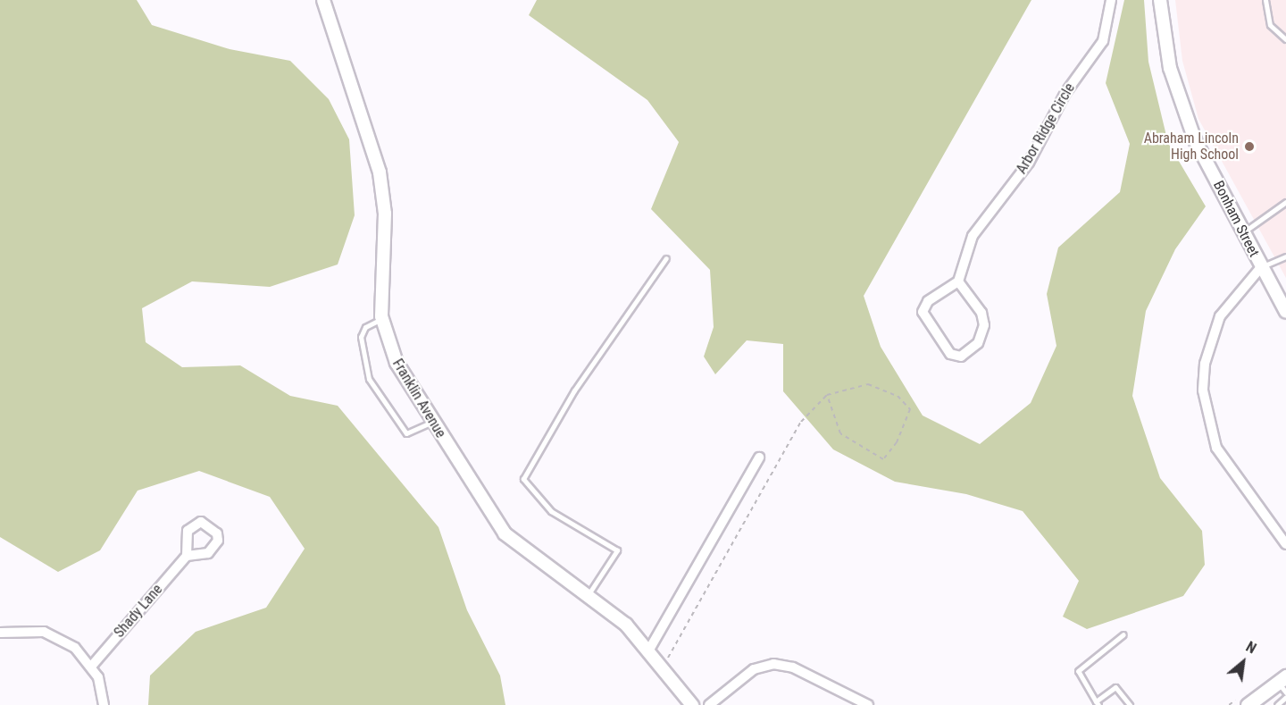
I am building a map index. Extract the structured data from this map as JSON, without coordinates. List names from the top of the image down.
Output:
{
  "streets": {
    "street": [
      "Arbor Ridge Circle",
      "Bonham Street",
      "Franklin Avenue",
      "Shady Lane"
    ]
  },
  "places": ["Abraham Lincoln High School"],
  "north": "top right"
}
